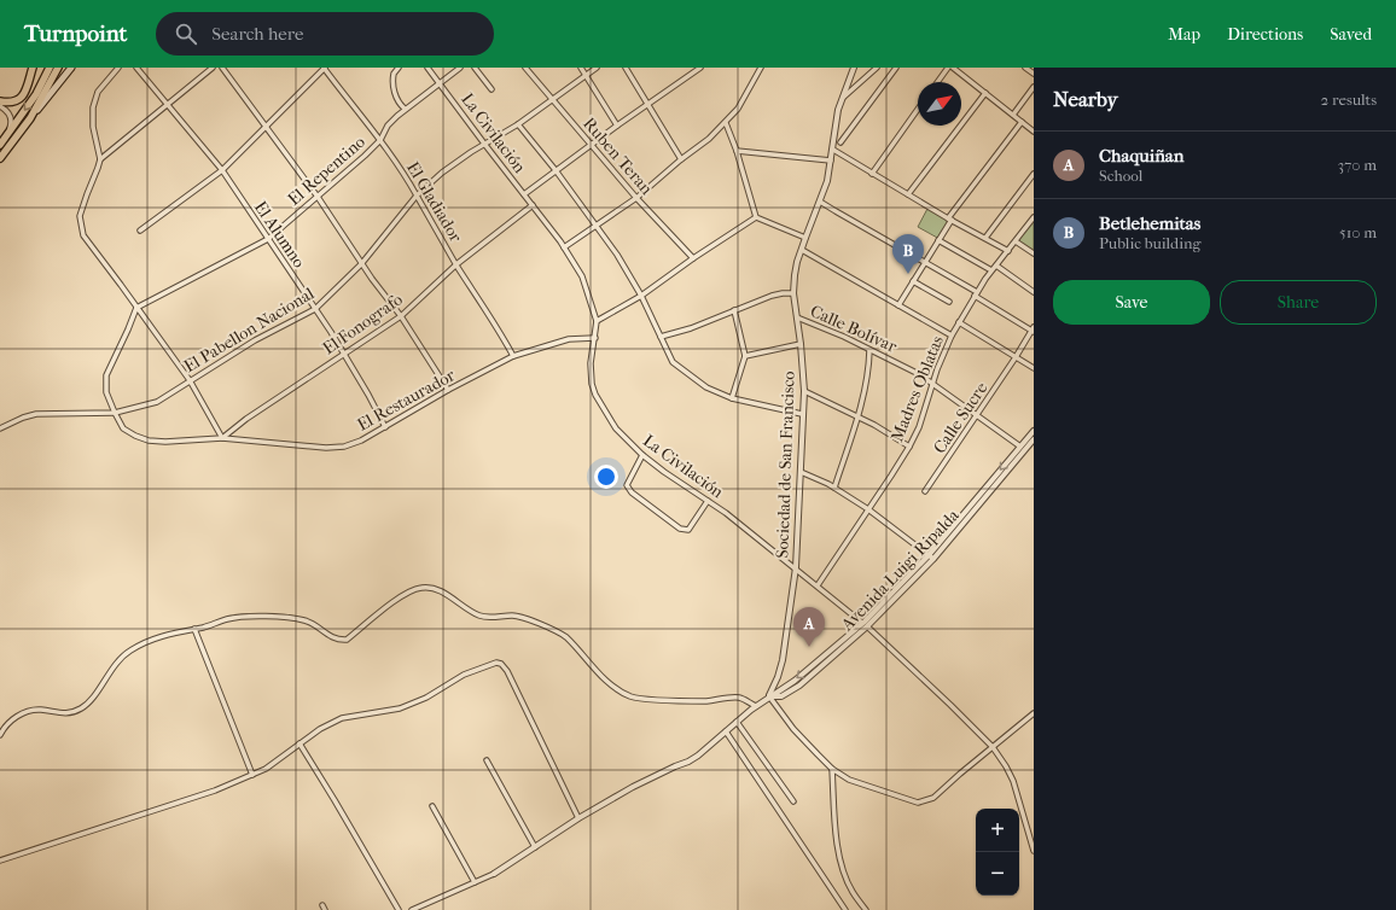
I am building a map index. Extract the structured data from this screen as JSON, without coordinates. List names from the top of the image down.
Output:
{
  "streets": {
    "street": [
      "La Civilación",
      "Ruben Teran",
      "El Repentino",
      "El Gladiador",
      "El Alumno",
      "El Fonografo",
      "Calle Bolívar",
      "El Pabellon Nacional",
      "Madres Oblatas",
      "El Restaurador",
      "Calle Sucre",
      "Sociedad de San Francisco",
      "Avenida Luigi Ripalda"
    ]
  },
  "crossings": [
    ["La Civilación", "El Repentino"],
    ["La Civilación", "El Fonografo"],
    ["La Civilación", "El Pabellon Nacional"],
    ["La Civilación", "Madres Oblatas"],
    ["La Civilación", "El Restaurador"],
    ["La Civilación", "Sociedad de San Francisco"],
    ["La Civilación", "Avenida Luigi Ripalda"],
    ["Ruben Teran", "El Pabellon Nacional"],
    ["El Repentino", "El Gladiador"],
    ["El Repentino", "El Alumno"],
    ["El Repentino", "El Restaurador"],
    ["El Gladiador", "El Fonografo"],
    ["El Gladiador", "El Pabellon Nacional"],
    ["El Gladiador", "El Restaurador"],
    ["El Alumno", "El Fonografo"],
    ["El Alumno", "El Pabellon Nacional"],
    ["El Alumno", "El Restaurador"],
    ["El Fonografo", "El Restaurador"],
    ["Calle Bolívar", "Madres Oblatas"],
    ["Calle Bolívar", "Calle Sucre"],
    ["Calle Bolívar", "Sociedad de San Francisco"],
    ["Calle Bolívar", "Avenida Luigi Ripalda"],
    ["El Pabellon Nacional", "El Restaurador"],
    ["Sociedad de San Francisco", "Avenida Luigi Ripalda"]
  ],
  "north": "top right",
  "page": {
    "header": "Turnpoint",
    "search": "Search here",
    "nav": ["Map", "Directions", "Saved"],
    "heading": ["Nearby", "2 results"],
    "list": [
      {
        "mark": "A",
        "name": "Chaquiñan",
        "note": "School",
        "value": "370 m"
      },
      {
        "mark": "B",
        "name": "Betlehemitas",
        "note": "Public building",
        "value": "510 m"
      }
    ],
    "pins": ["B", "A"],
    "buttons": ["Save", "Share"],
    "map_buttons": ["+", "−"]
  }
}
